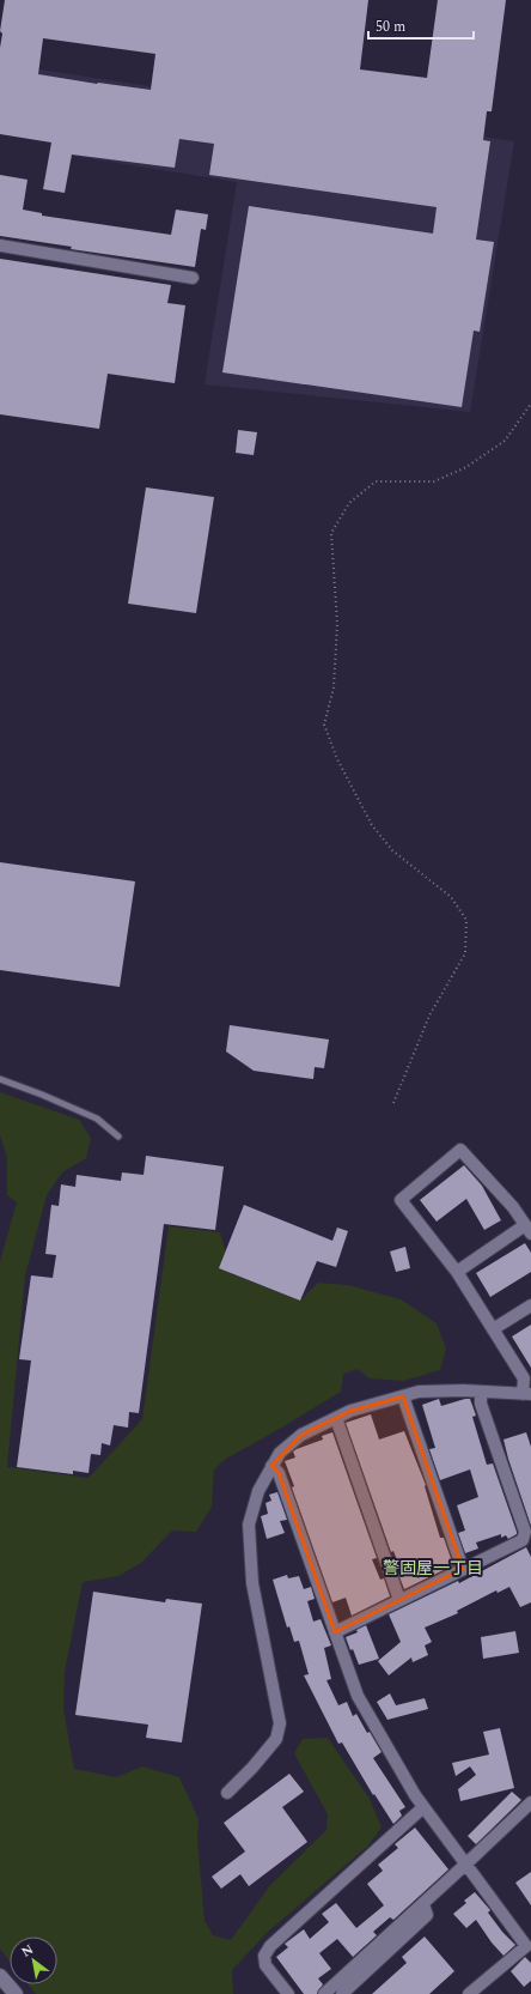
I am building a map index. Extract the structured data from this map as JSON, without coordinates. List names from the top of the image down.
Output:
{
  "districts": ["警固屋一丁目"],
  "scale_bar": "50 m",
  "north": "top left"
}
